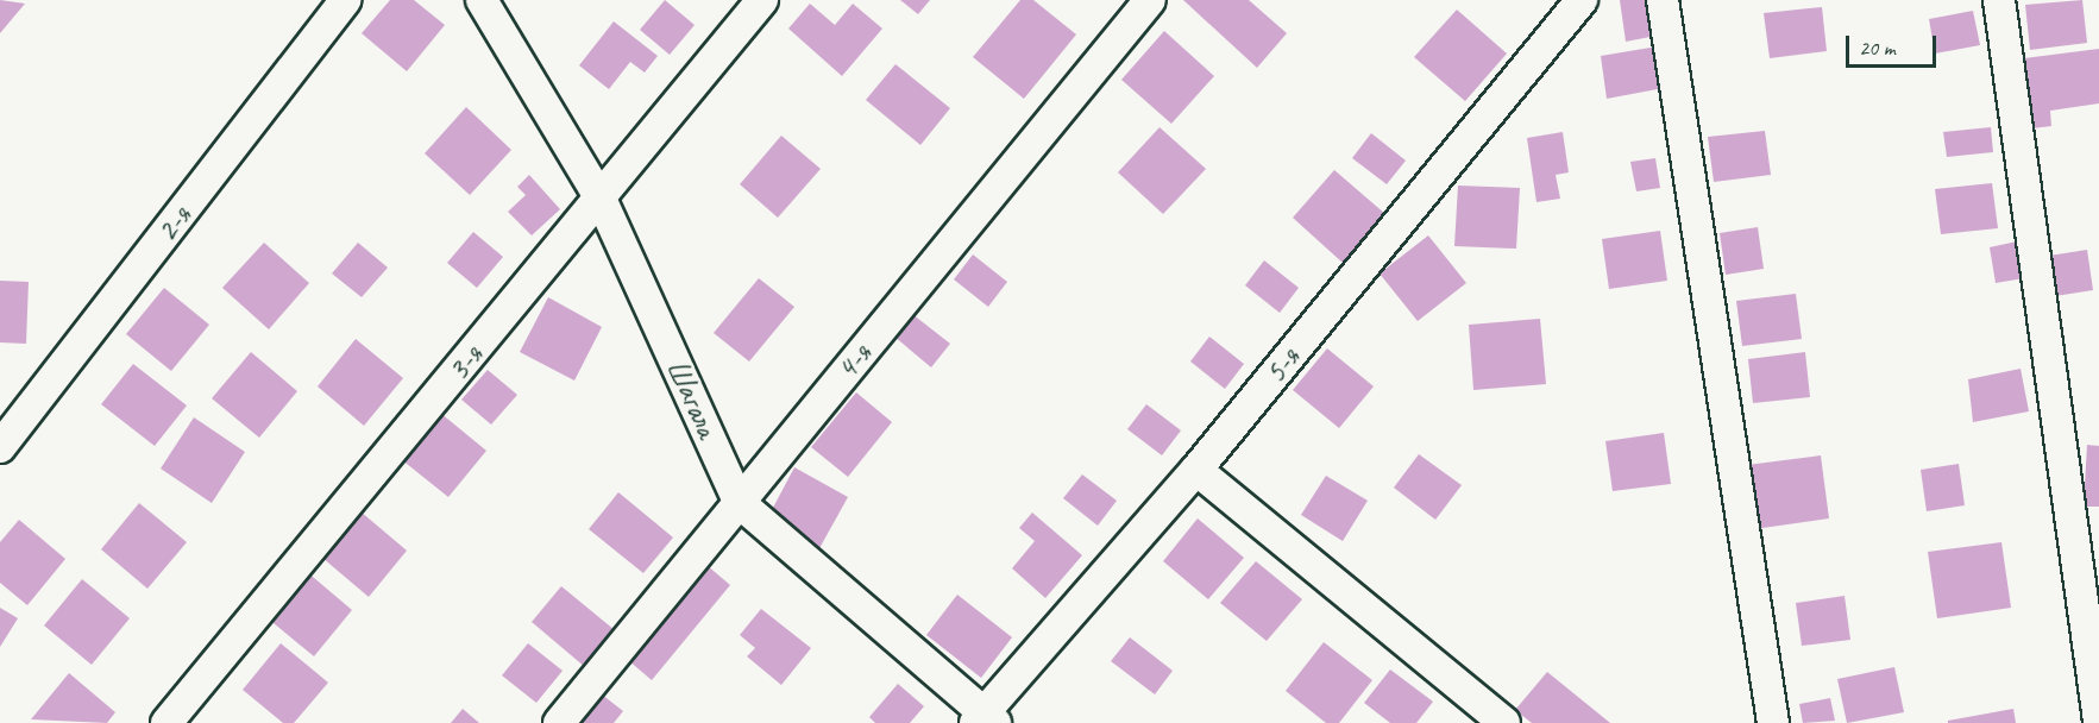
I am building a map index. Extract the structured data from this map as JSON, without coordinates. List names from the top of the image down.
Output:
{
  "streets": {
    "street": [
      "2-я",
      "4-я",
      "3-я",
      "5-я",
      "Шагала"
    ]
  },
  "crossings": [
    ["4-я", "Шагала"],
    ["3-я", "Шагала"],
    ["5-я", "Шагала"]
  ],
  "scale_bar": "20 m"
}
